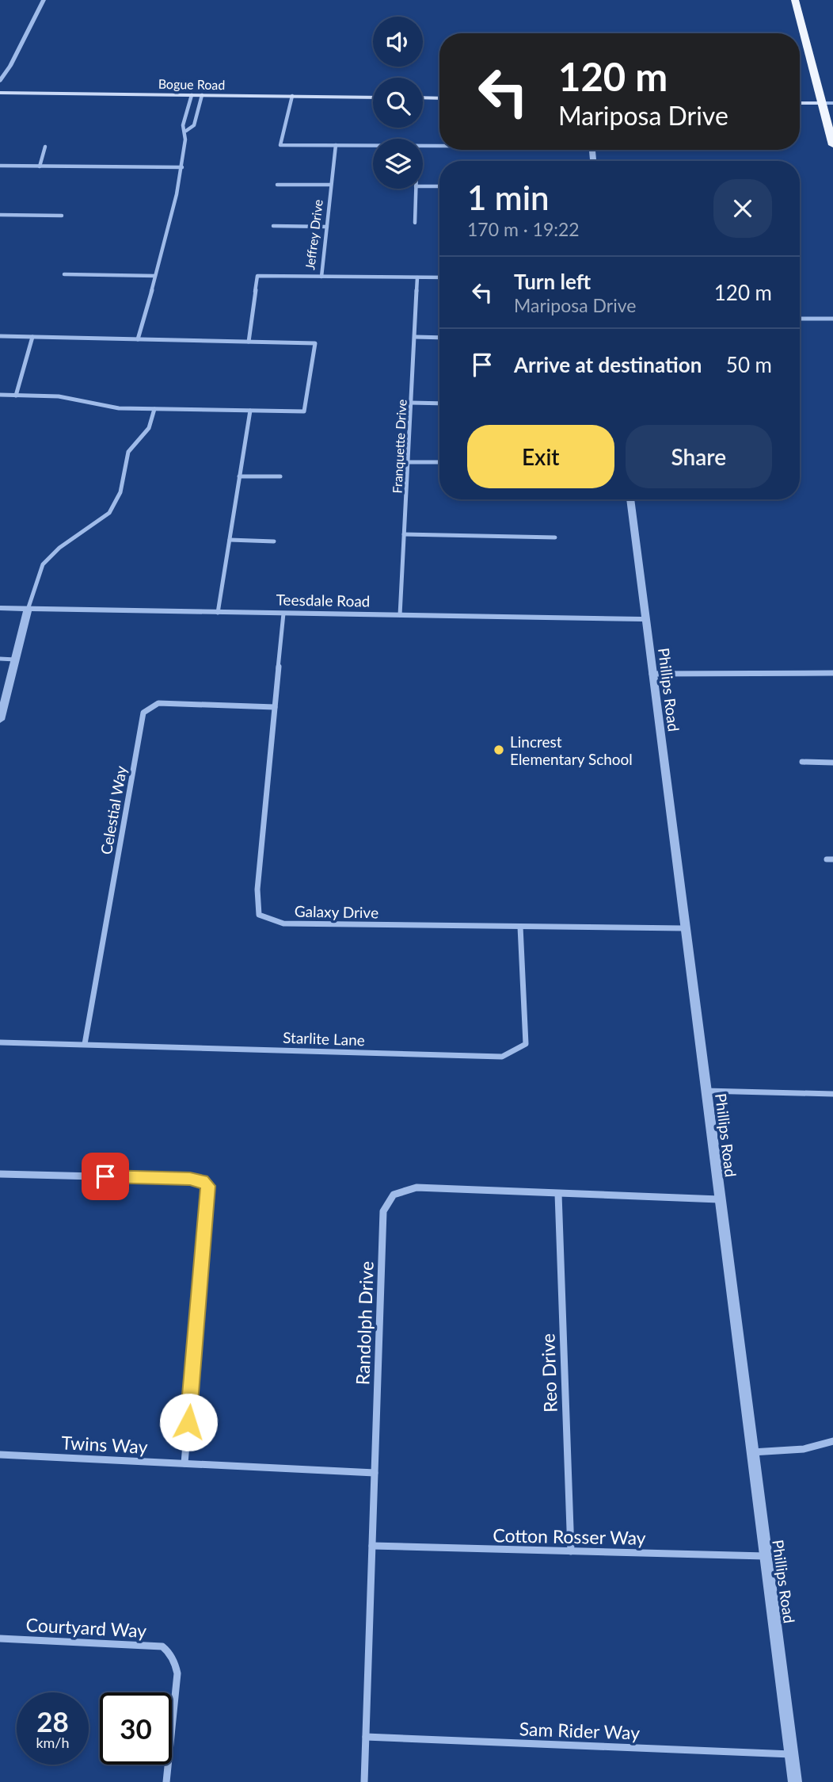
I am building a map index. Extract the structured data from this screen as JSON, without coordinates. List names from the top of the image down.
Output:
{
  "streets": {
    "main road": ["Bogue Road"],
    "street": [
      "Jeffrey Drive",
      "Franquette Drive",
      "Teesdale Road",
      "Phillips Road",
      "Celestial Way",
      "Galaxy Drive",
      "Starlite Lane",
      "Randolph Drive",
      "Reo Drive",
      "Twins Way",
      "Cotton Rosser Way",
      "Courtyard Way",
      "Sam Rider Way"
    ]
  },
  "crossings": [
    ["Franquette Drive", "Teesdale Road"],
    ["Teesdale Road", "Phillips Road"],
    ["Teesdale Road", "Galaxy Drive"],
    ["Phillips Road", "Galaxy Drive"],
    ["Phillips Road", "Randolph Drive"],
    ["Phillips Road", "Cotton Rosser Way"],
    ["Phillips Road", "Sam Rider Way"],
    ["Celestial Way", "Galaxy Drive"],
    ["Celestial Way", "Starlite Lane"],
    ["Galaxy Drive", "Starlite Lane"],
    ["Randolph Drive", "Reo Drive"],
    ["Randolph Drive", "Twins Way"],
    ["Randolph Drive", "Cotton Rosser Way"],
    ["Randolph Drive", "Sam Rider Way"],
    ["Reo Drive", "Cotton Rosser Way"]
  ],
  "places": ["Lincrest Elementary School"],
  "page": {
    "turn": ["120 m", "Mariposa Drive"],
    "heading": ["1 min", "170 m · 19:22"],
    "list": [
      {
        "name": "Turn left",
        "note": "Mariposa Drive",
        "value": "120 m"
      },
      {
        "name": "Arrive at destination",
        "value": "50 m"
      }
    ],
    "buttons": ["Exit", "Share"],
    "speed": "28 km/h",
    "limit": "30"
  }
}
